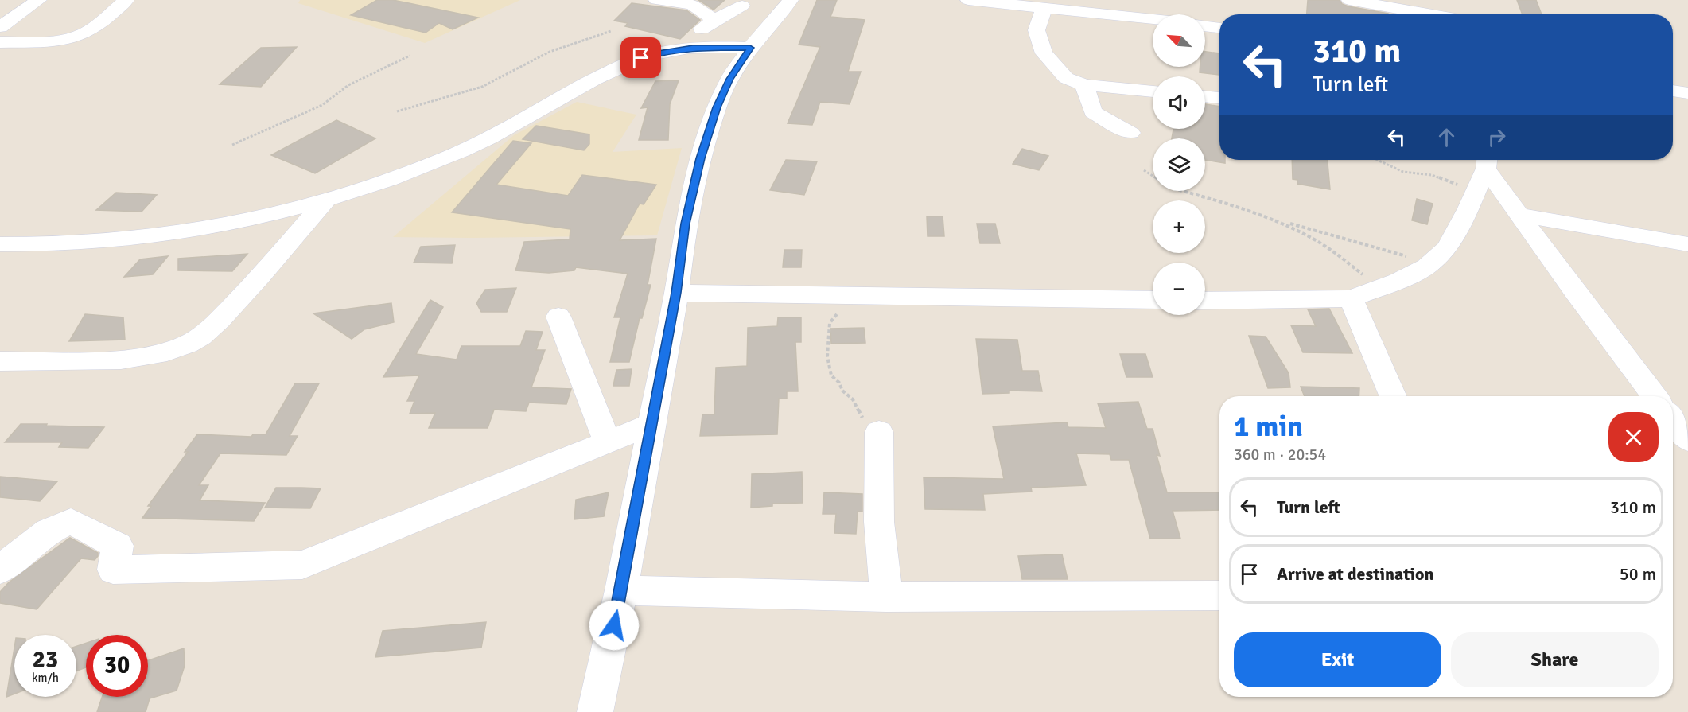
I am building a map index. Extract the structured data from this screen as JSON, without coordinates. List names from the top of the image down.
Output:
{
  "north": "top left",
  "page": {
    "map_buttons": ["+", "−"],
    "turn": ["310 m", "Turn left"],
    "heading": ["1 min", "360 m · 20:54"],
    "list": [
      {
        "name": "Turn left",
        "value": "310 m"
      },
      {
        "name": "Arrive at destination",
        "value": "50 m"
      }
    ],
    "buttons": ["Exit", "Share"],
    "speed": "23 km/h",
    "limit": "30"
  }
}
